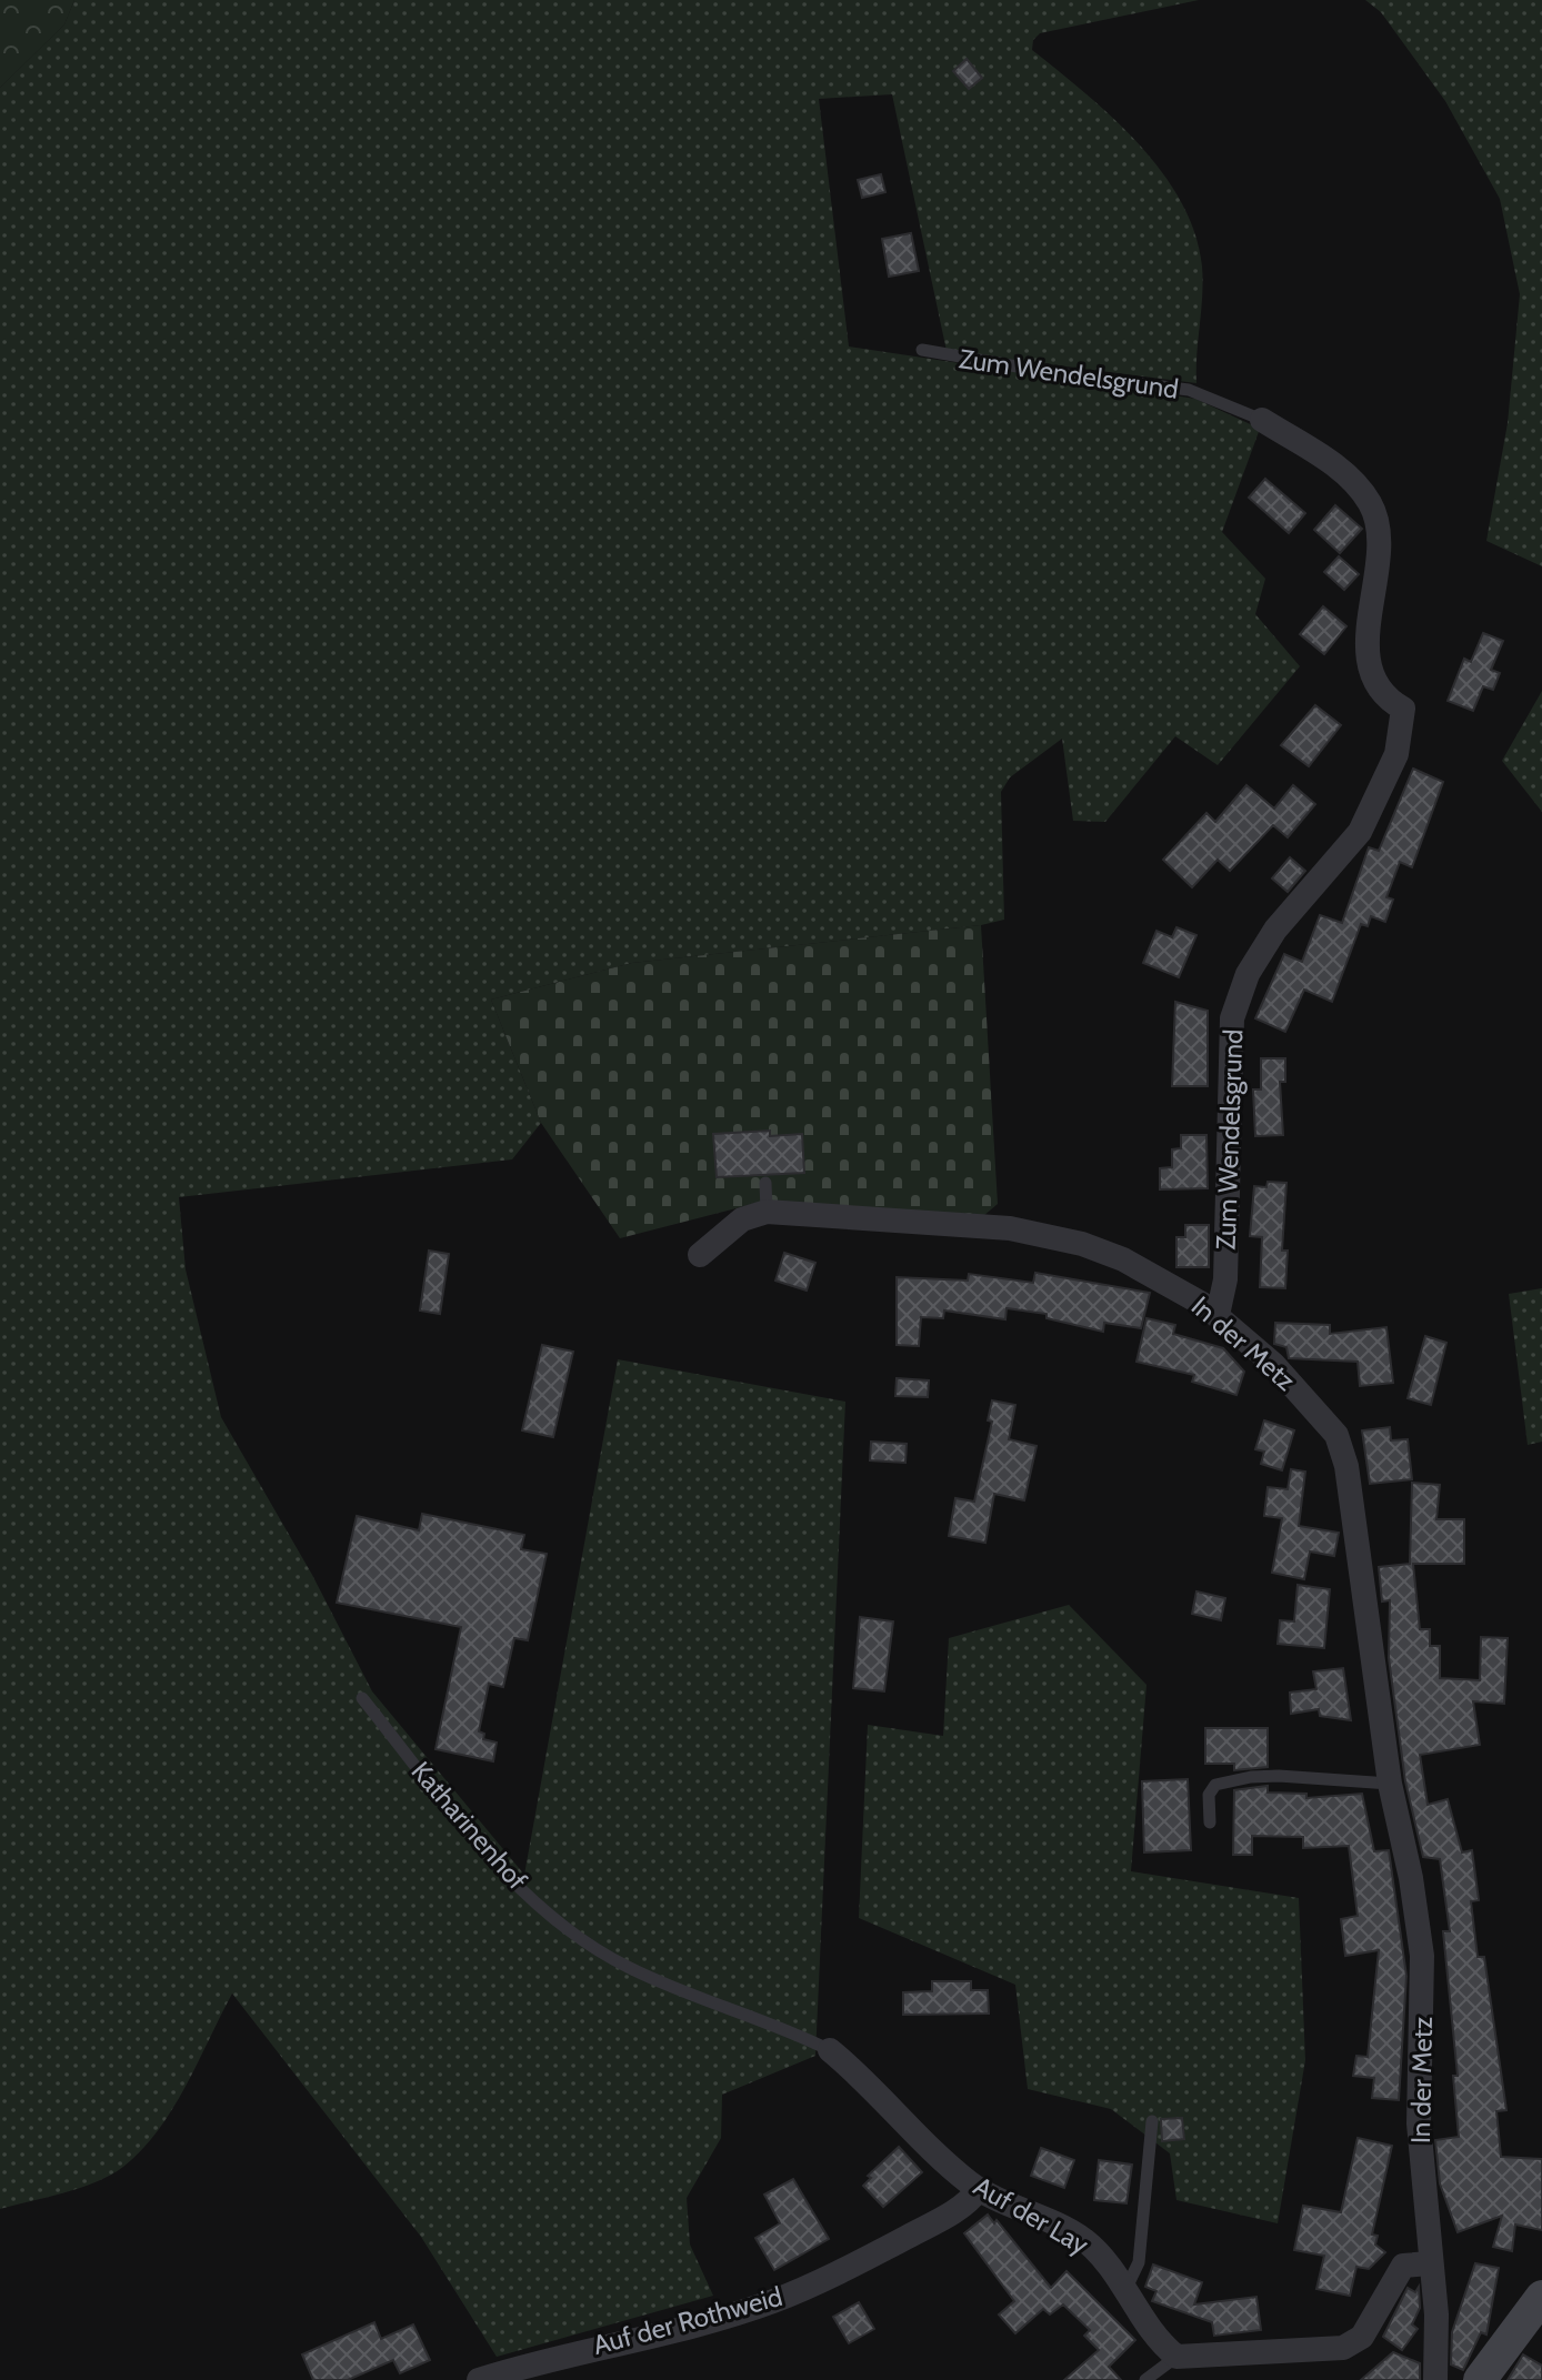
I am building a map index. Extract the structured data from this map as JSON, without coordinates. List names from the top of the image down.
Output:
{
  "streets": {
    "street": [
      "Zum Wendelsgrund",
      "In der Metz",
      "Auf der Lay",
      "Auf der Rothweid"
    ],
    "lane": ["Katharinenhof"]
  },
  "crossings": [
    ["Zum Wendelsgrund", "In der Metz"],
    ["Katharinenhof", "Auf der Lay"],
    ["Auf der Lay", "Auf der Rothweid"]
  ]
}
